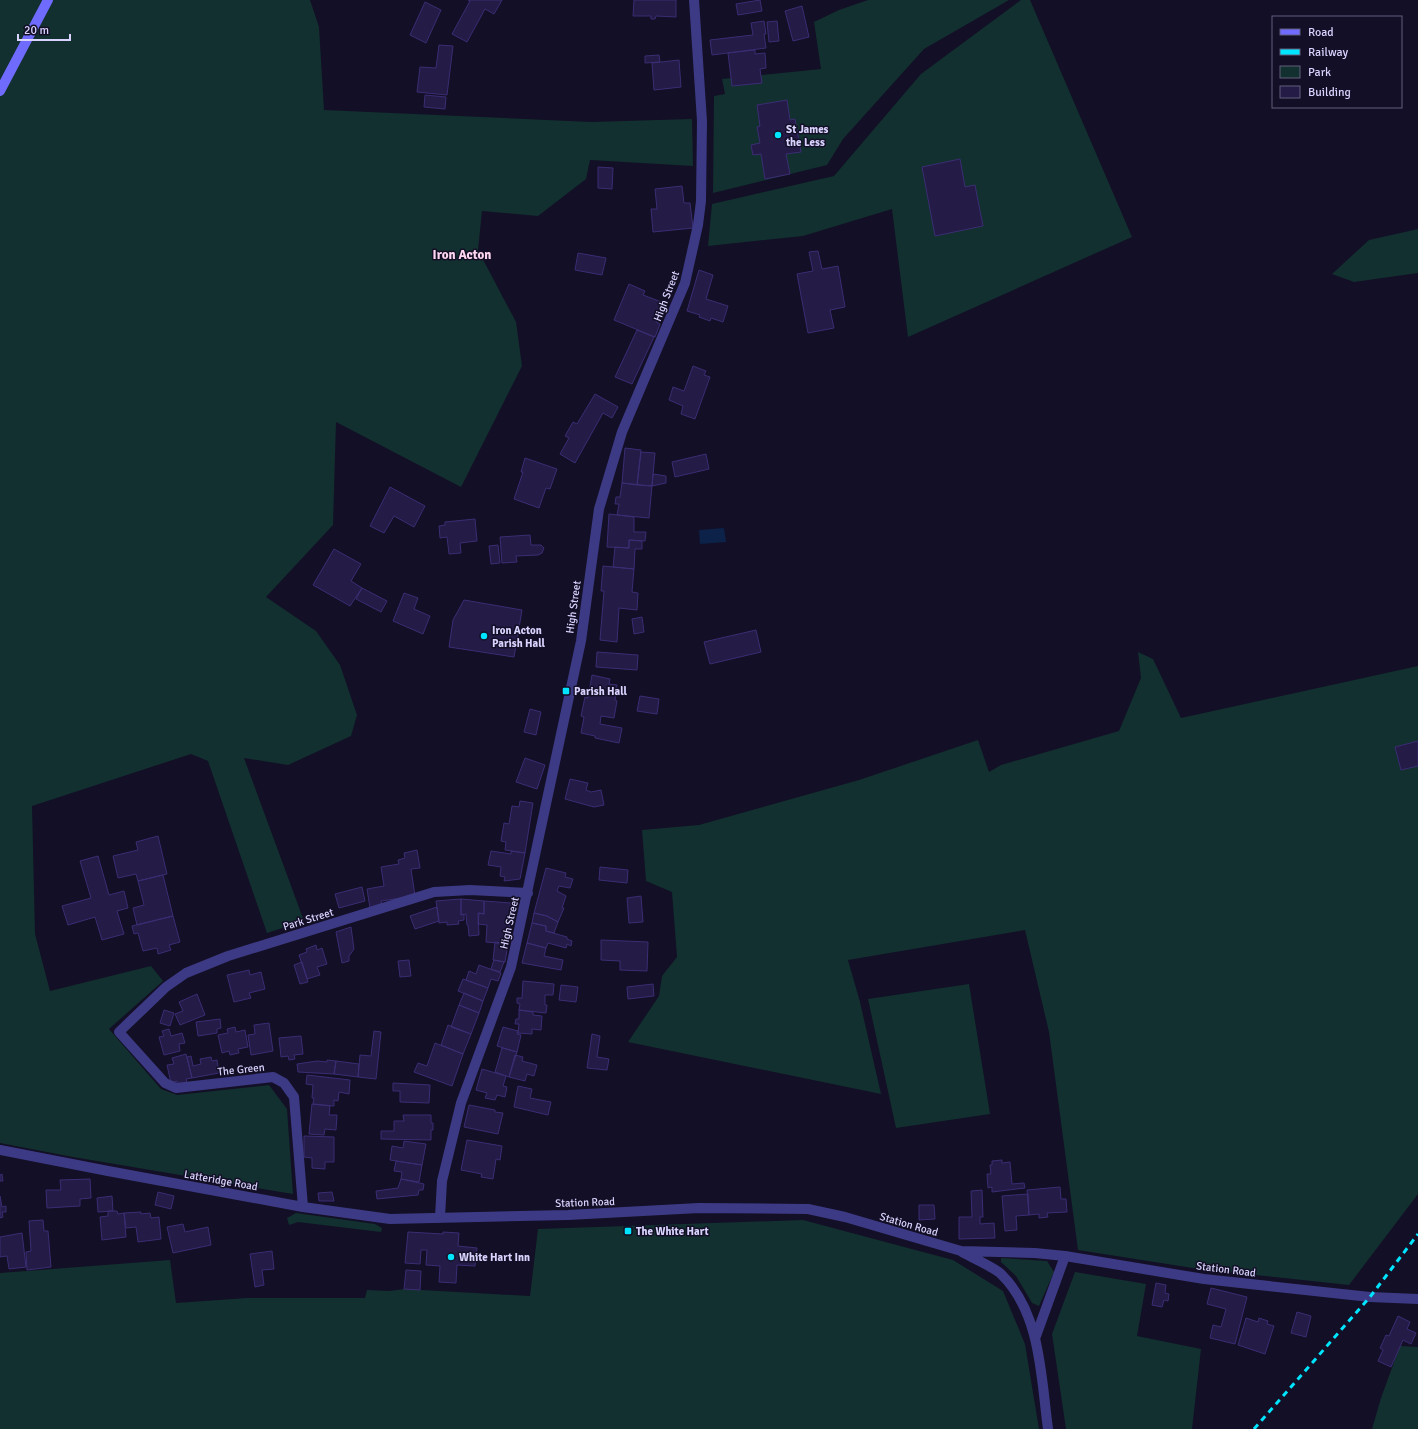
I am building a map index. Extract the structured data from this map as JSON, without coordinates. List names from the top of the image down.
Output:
{
  "streets": {
    "street": [
      "High Street",
      "Park Street",
      "The Green",
      "Latteridge Road",
      "Station Road"
    ]
  },
  "crossings": [
    ["High Street", "Park Street"],
    ["High Street", "Latteridge Road"],
    ["High Street", "Station Road"],
    ["Park Street", "The Green"],
    ["The Green", "Latteridge Road"],
    ["Latteridge Road", "Station Road"]
  ],
  "districts": ["Iron Acton"],
  "places": {
    "other": ["St James the Less", "Iron Acton Parish Hall", "White Hart Inn"],
    "transit": ["Parish Hall", "The White Hart"]
  },
  "legend": [
    "Road",
    "Railway",
    "Park",
    "Building"
  ],
  "scale_bar": "20 m"
}
